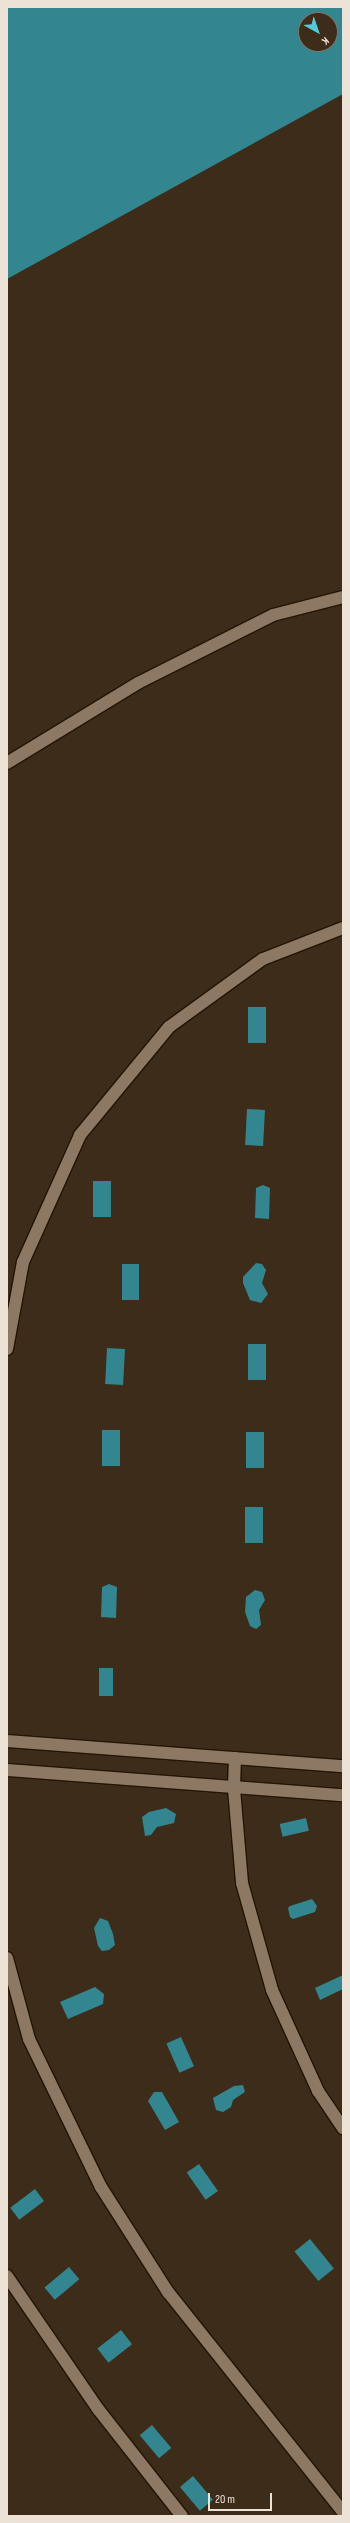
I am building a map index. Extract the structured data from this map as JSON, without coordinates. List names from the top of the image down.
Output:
{
  "scale_bar": "20 m",
  "north": "bottom right"
}
